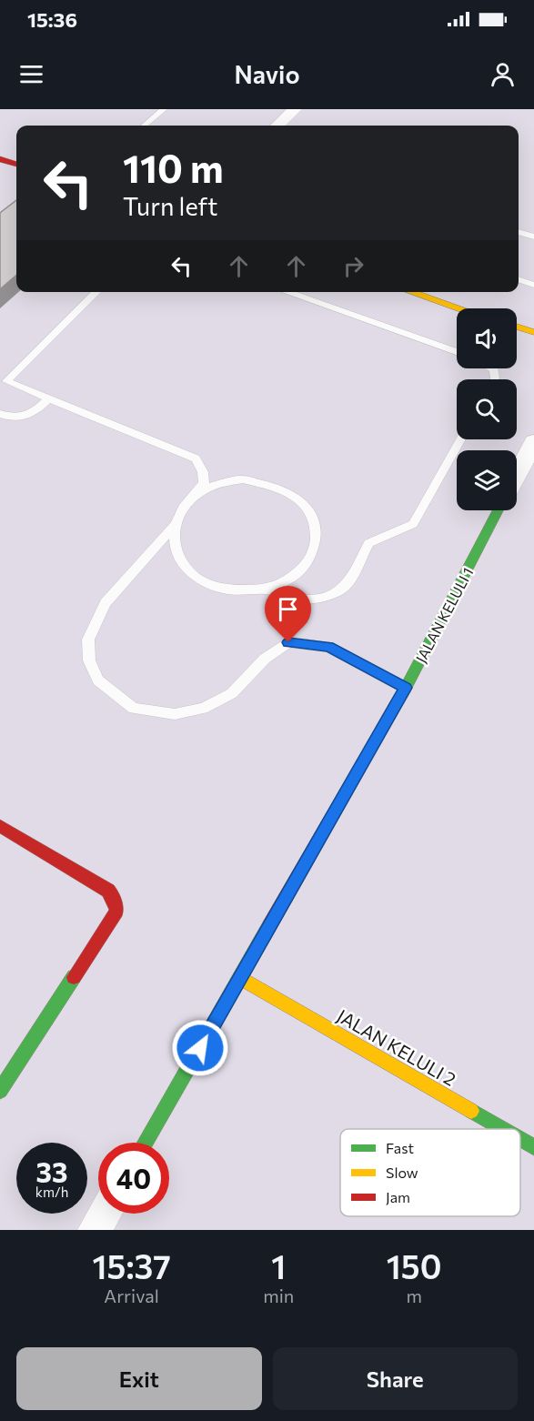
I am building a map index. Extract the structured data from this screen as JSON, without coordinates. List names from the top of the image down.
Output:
{
  "streets": {
    "street": ["JALAN KELULI 1", "JALAN KELULI 2"]
  },
  "crossings": [
    ["JALAN KELULI 1", "JALAN KELULI 2"]
  ],
  "legend": ["Fast", "Slow", "Jam"],
  "page": {
    "status": "15:36",
    "header": "Navio",
    "turn": ["110 m", "Turn left"],
    "speed": "33 km/h",
    "limit": "40",
    "eta": [
      "15:37",
      "Arrival",
      "1",
      "min",
      "150",
      "m"
    ],
    "buttons": ["Exit", "Share"]
  }
}
